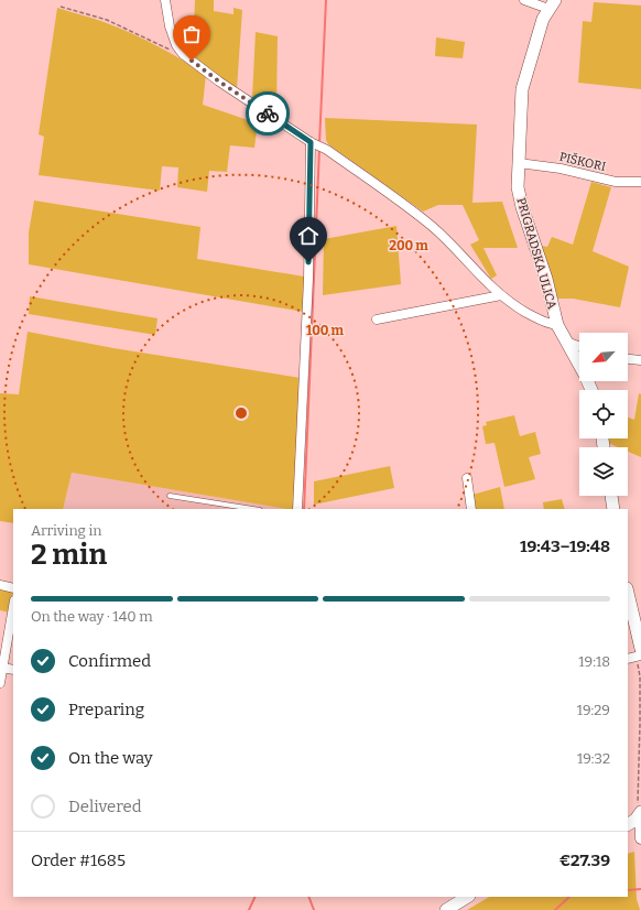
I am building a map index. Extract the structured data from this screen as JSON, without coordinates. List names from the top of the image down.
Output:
{
  "streets": {
    "main road": ["PRIGRADSKA ULICA"],
    "street": ["PIŠKORI"]
  },
  "crossings": [
    ["PIŠKORI", "PRIGRADSKA ULICA"]
  ],
  "north": "bottom left",
  "page": {
    "heading": ["2 min", "Arriving in", "19:43–19:48"],
    "panel": ["Order #1685", "€27.39"],
    "bar": "On the way · 140 m",
    "list": [
      ["Confirmed", "19:18"],
      ["Preparing", "19:29"],
      ["On the way", "19:32"],
      "Delivered"
    ]
  },
  "rings": ["200 m", "100 m"]
}
